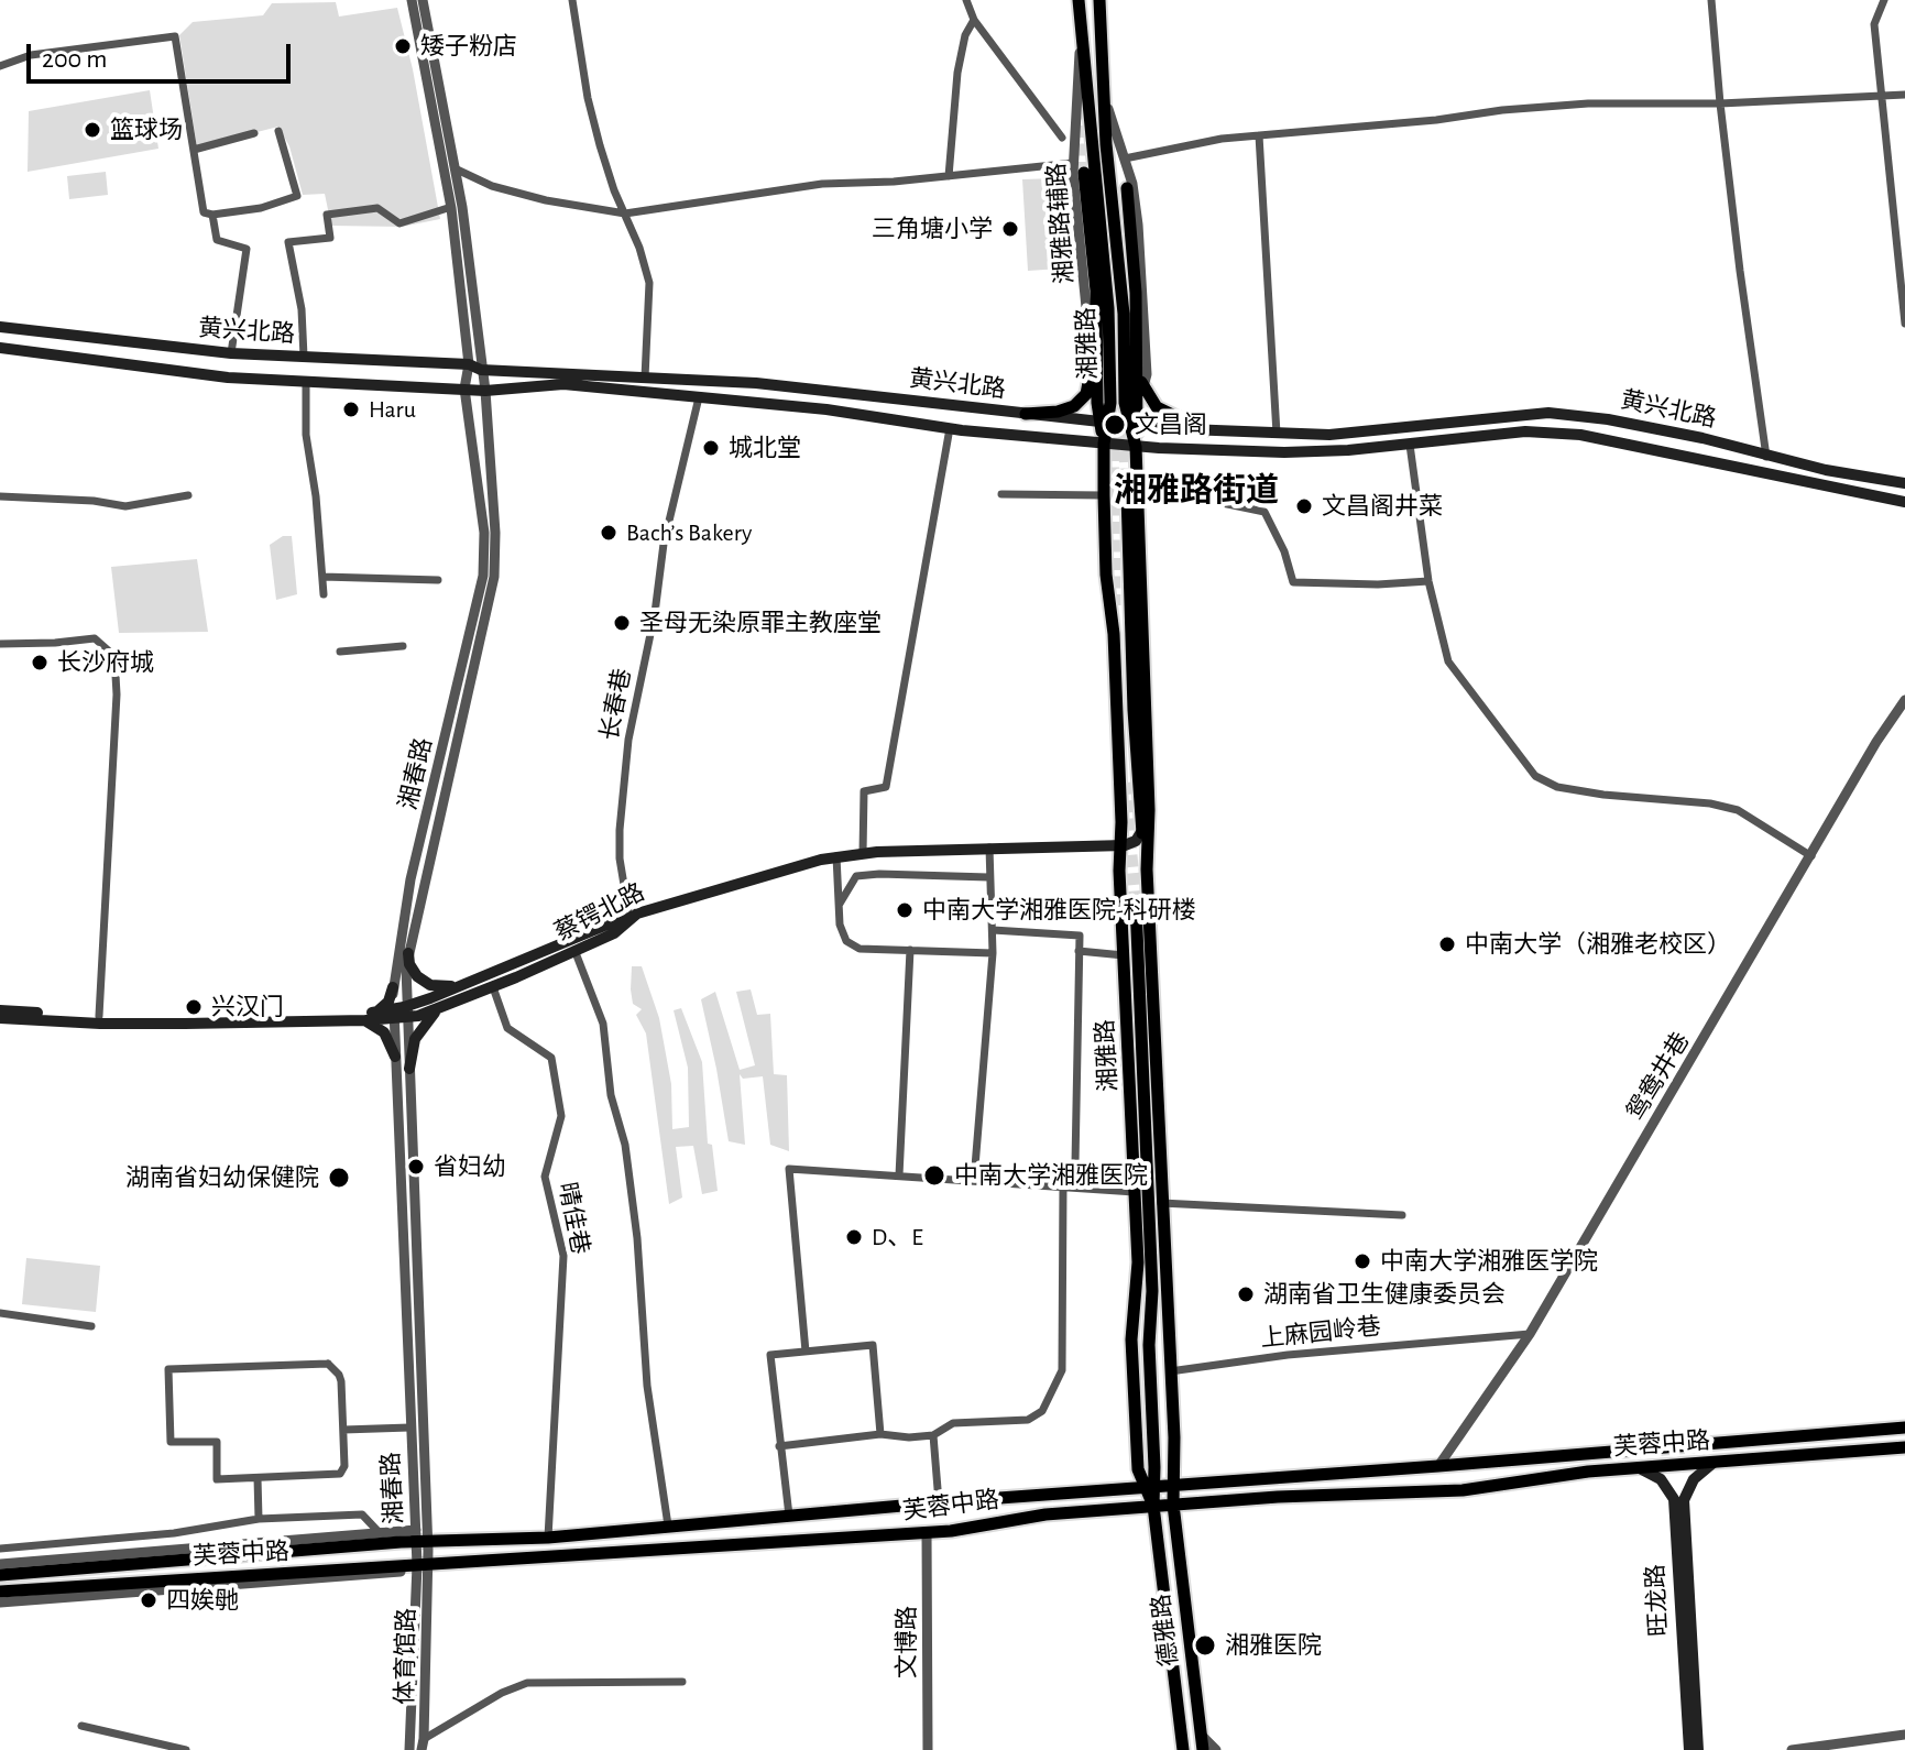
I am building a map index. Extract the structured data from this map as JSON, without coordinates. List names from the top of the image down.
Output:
{
  "streets": {
    "main road": [
      "黄兴北路",
      "湘雅路",
      "蔡锷北路",
      "芙蓉中路",
      "旺龙路",
      "德雅路"
    ],
    "street": [
      "湘雅路辅路",
      "长春巷",
      "湘春路",
      "鸳鸯井巷",
      "晴佳巷",
      "上麻园岭巷",
      "文博路",
      "体育馆路"
    ]
  },
  "crossings": [
    ["湘雅路辅路", "湘雅路"],
    ["黄兴北路", "湘雅路"],
    ["黄兴北路", "长春巷"],
    ["黄兴北路", "湘春路"],
    ["湘雅路", "蔡锷北路"],
    ["湘雅路", "上麻园岭巷"],
    ["湘雅路", "芙蓉中路"],
    ["湘雅路", "德雅路"],
    ["长春巷", "蔡锷北路"],
    ["湘春路", "蔡锷北路"],
    ["湘春路", "芙蓉中路"],
    ["湘春路", "体育馆路"],
    ["蔡锷北路", "晴佳巷"],
    ["鸳鸯井巷", "上麻园岭巷"],
    ["鸳鸯井巷", "芙蓉中路"],
    ["晴佳巷", "芙蓉中路"],
    ["芙蓉中路", "旺龙路"],
    ["芙蓉中路", "德雅路"],
    ["芙蓉中路", "文博路"],
    ["芙蓉中路", "体育馆路"]
  ],
  "districts": ["湘雅路街道"],
  "places": [
    "矮子粉店",
    "篮球场",
    "三角塘小学",
    "Haru",
    "文昌阁",
    "城北堂",
    "文昌阁井菜",
    "Bach’s Bakery",
    "圣母无染原罪主教座堂",
    "长沙府城",
    "中南大学湘雅医院-科研楼",
    "中南大学（湘雅老校区）",
    "兴汉门",
    "省妇幼",
    "中南大学湘雅医院",
    "湖南省妇幼保健院",
    "D、E",
    "中南大学湘雅医学院",
    "湖南省卫生健康委员会",
    "四娭毑",
    "湘雅医院"
  ],
  "scale_bar": "200 m"
}
